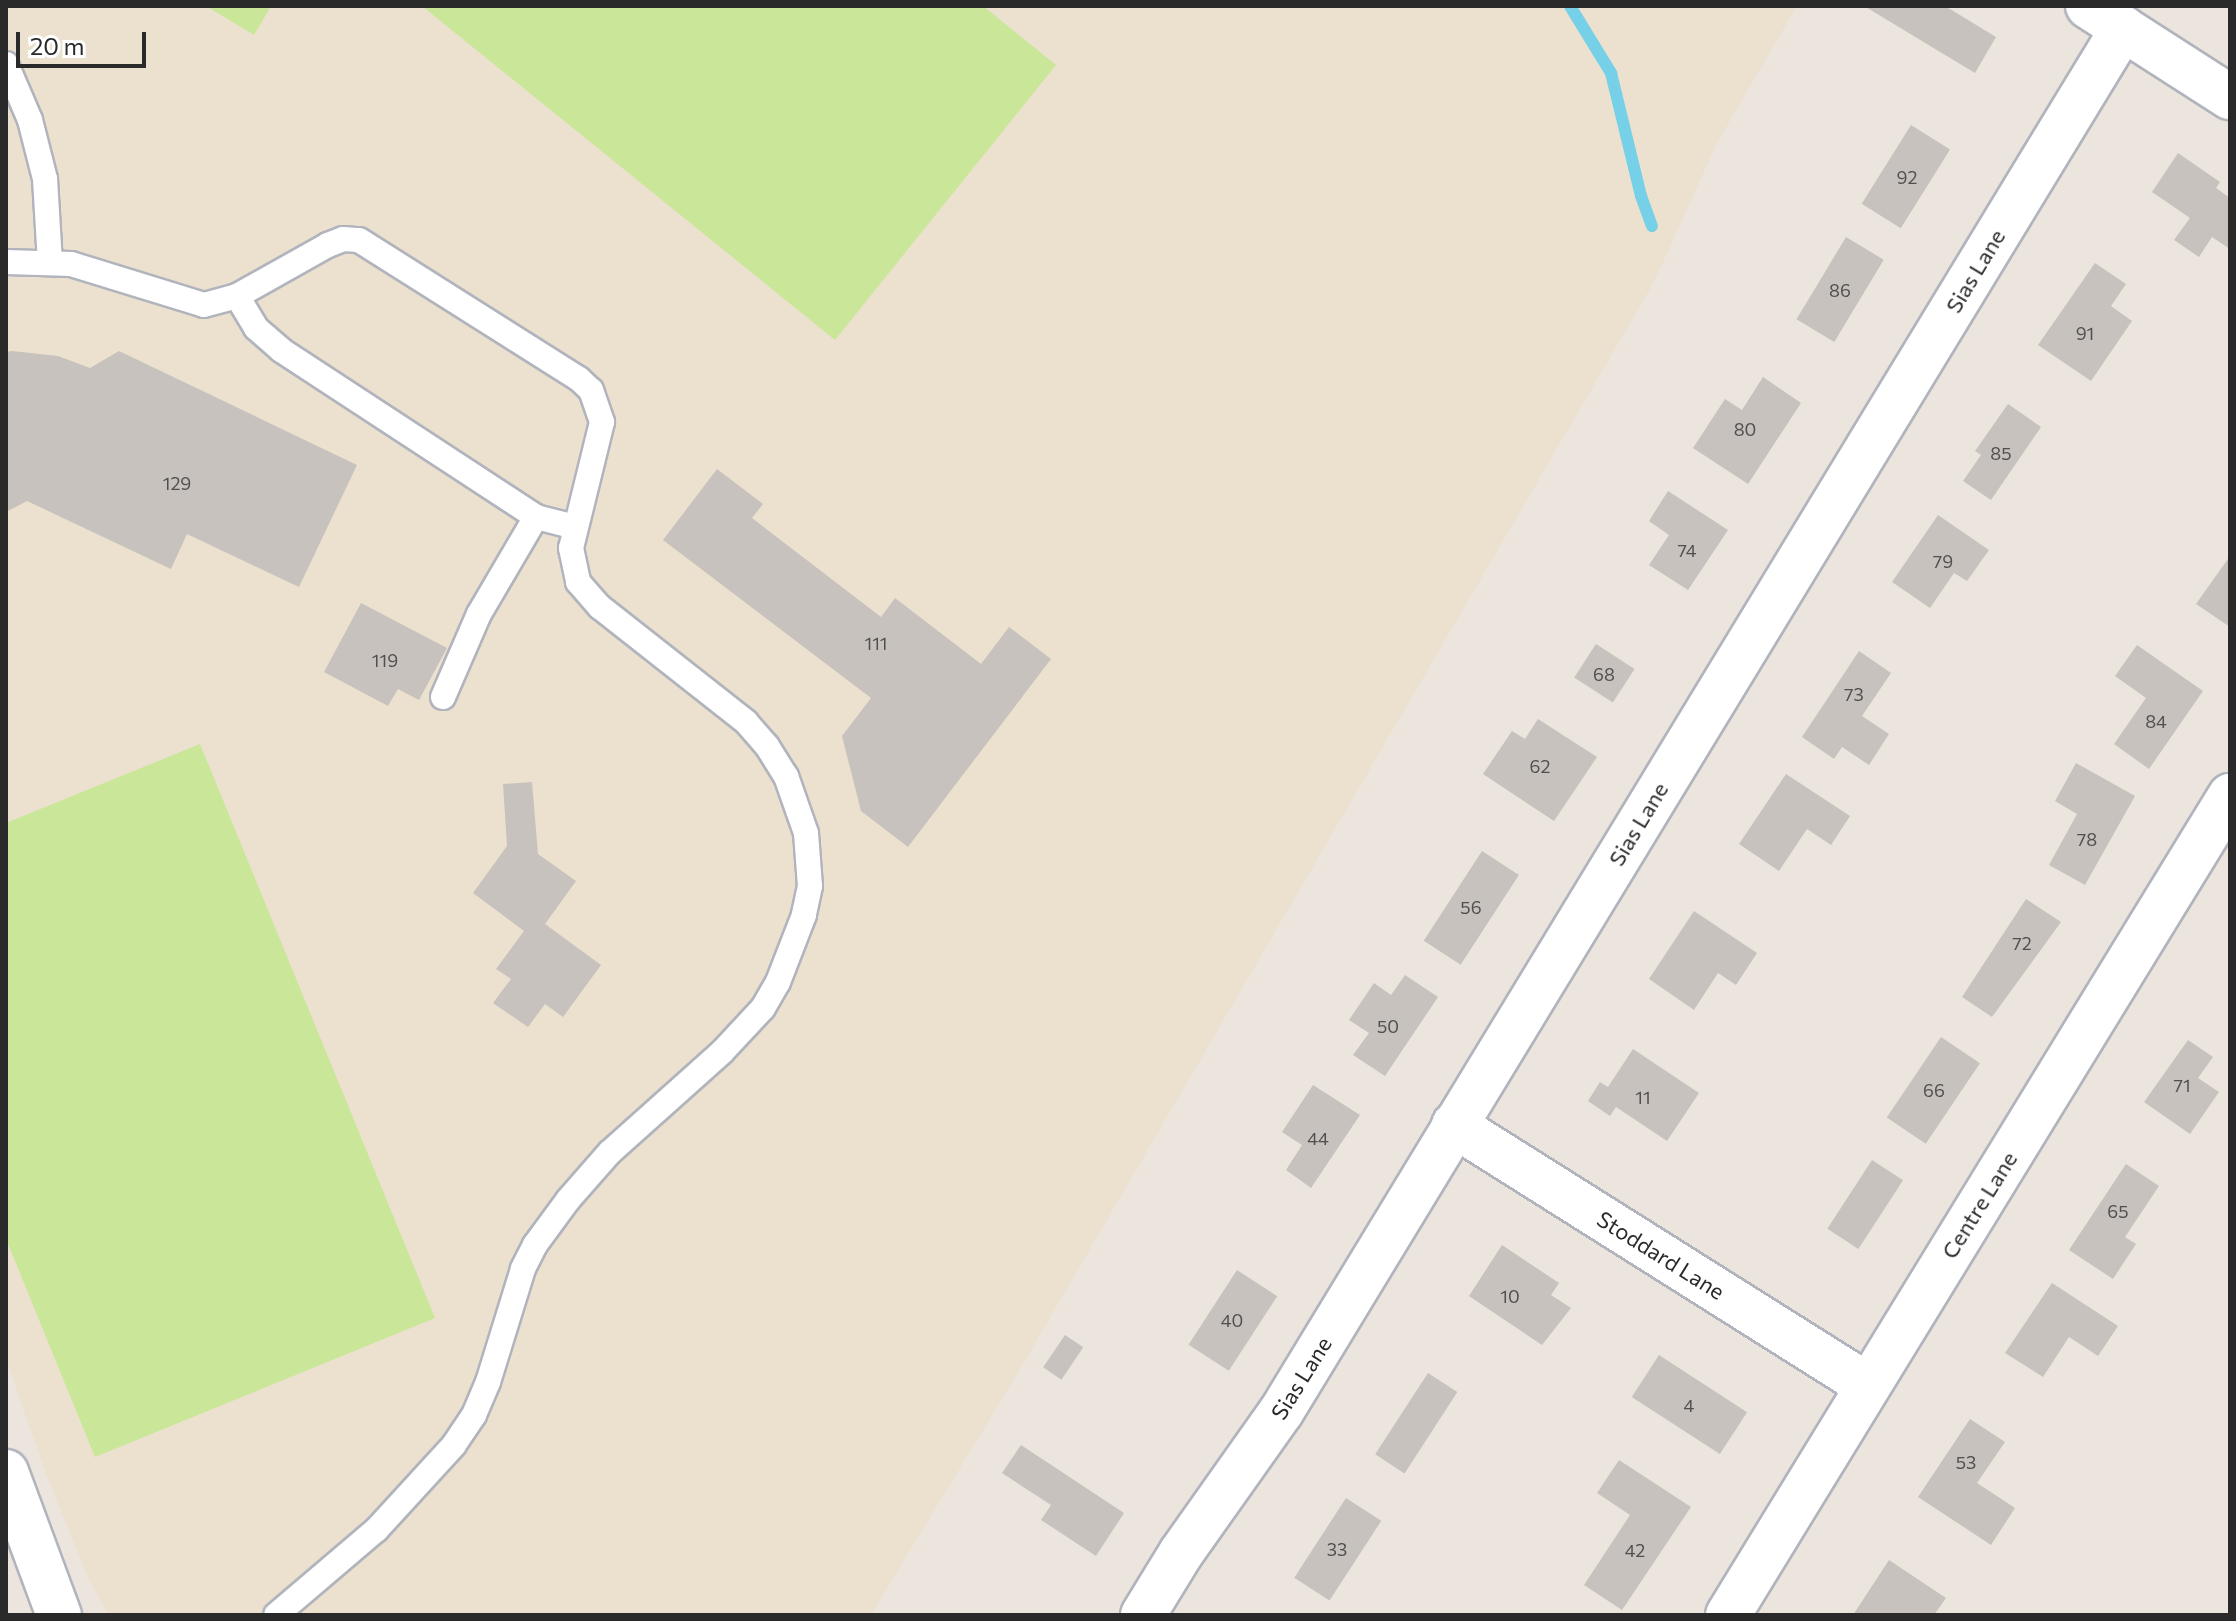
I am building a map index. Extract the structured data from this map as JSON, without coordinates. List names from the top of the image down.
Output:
{
  "streets": {
    "street": ["Sias Lane", "Centre Lane", "Stoddard Lane"]
  },
  "crossings": [
    ["Sias Lane", "Stoddard Lane"],
    ["Centre Lane", "Stoddard Lane"]
  ],
  "house_numbers": [
    "92",
    "86",
    "91",
    "80",
    "85",
    "129",
    "74",
    "79",
    "111",
    "119",
    "68",
    "73",
    "84",
    "62",
    "78",
    "56",
    "72",
    "50",
    "71",
    "66",
    "11",
    "44",
    "65",
    "10",
    "40",
    "4",
    "53",
    "33",
    "42"
  ],
  "scale_bar": "20 m"
}
